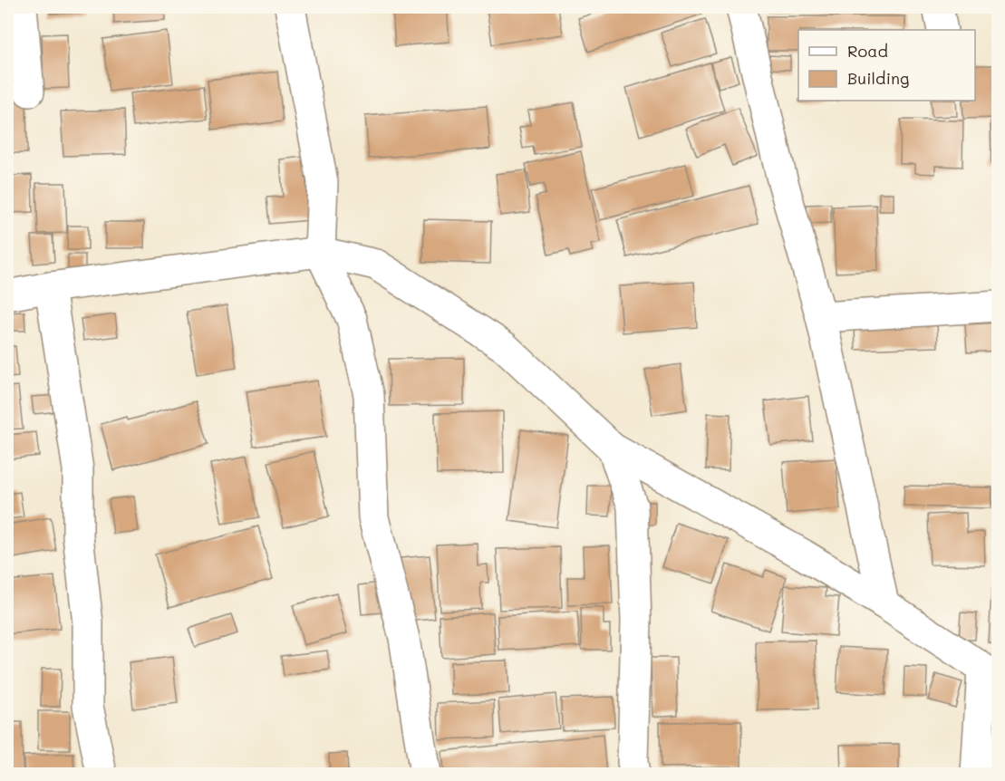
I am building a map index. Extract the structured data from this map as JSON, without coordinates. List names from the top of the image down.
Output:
{
  "legend": ["Road", "Building"]
}
